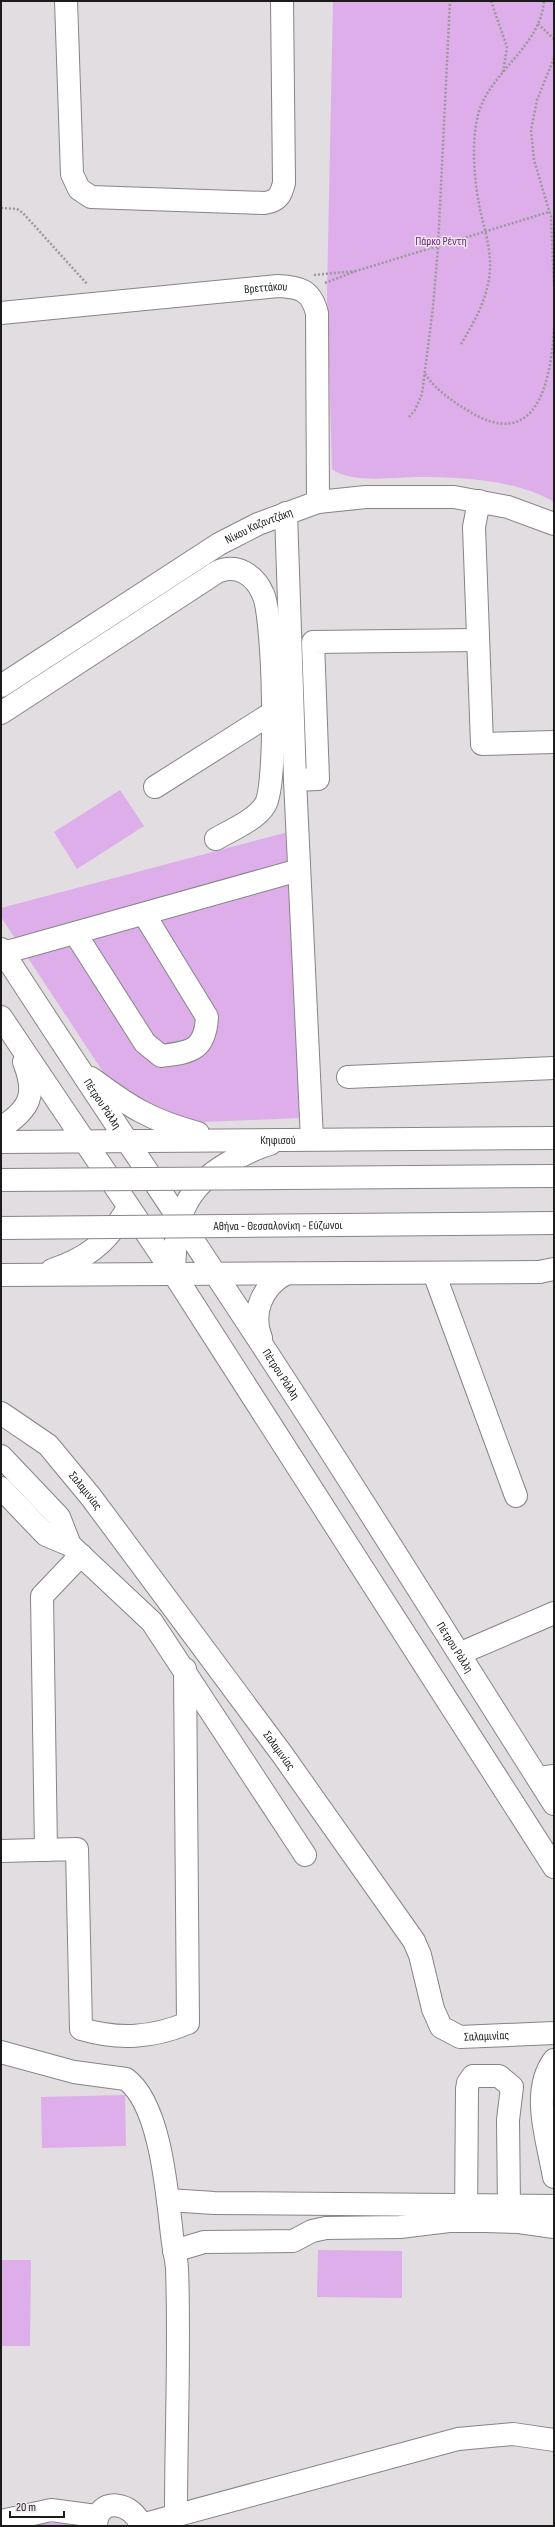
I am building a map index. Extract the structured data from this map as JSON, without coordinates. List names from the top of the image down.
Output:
{
  "streets": {
    "main road": [
      "Βρεττάκου",
      "Νίκου Καζαντζάκη",
      "Πέτρου Ράλλη",
      "Κηφισού",
      "Αθήνα - Θεσσαλονίκη - Εύζωνοι",
      "Σαλαμινίας"
    ]
  },
  "crossings": [
    ["Πέτρου Ράλλη", "Κηφισού"]
  ],
  "parks": ["Πάρκο Ρέντη"],
  "scale_bar": "20 m"
}
